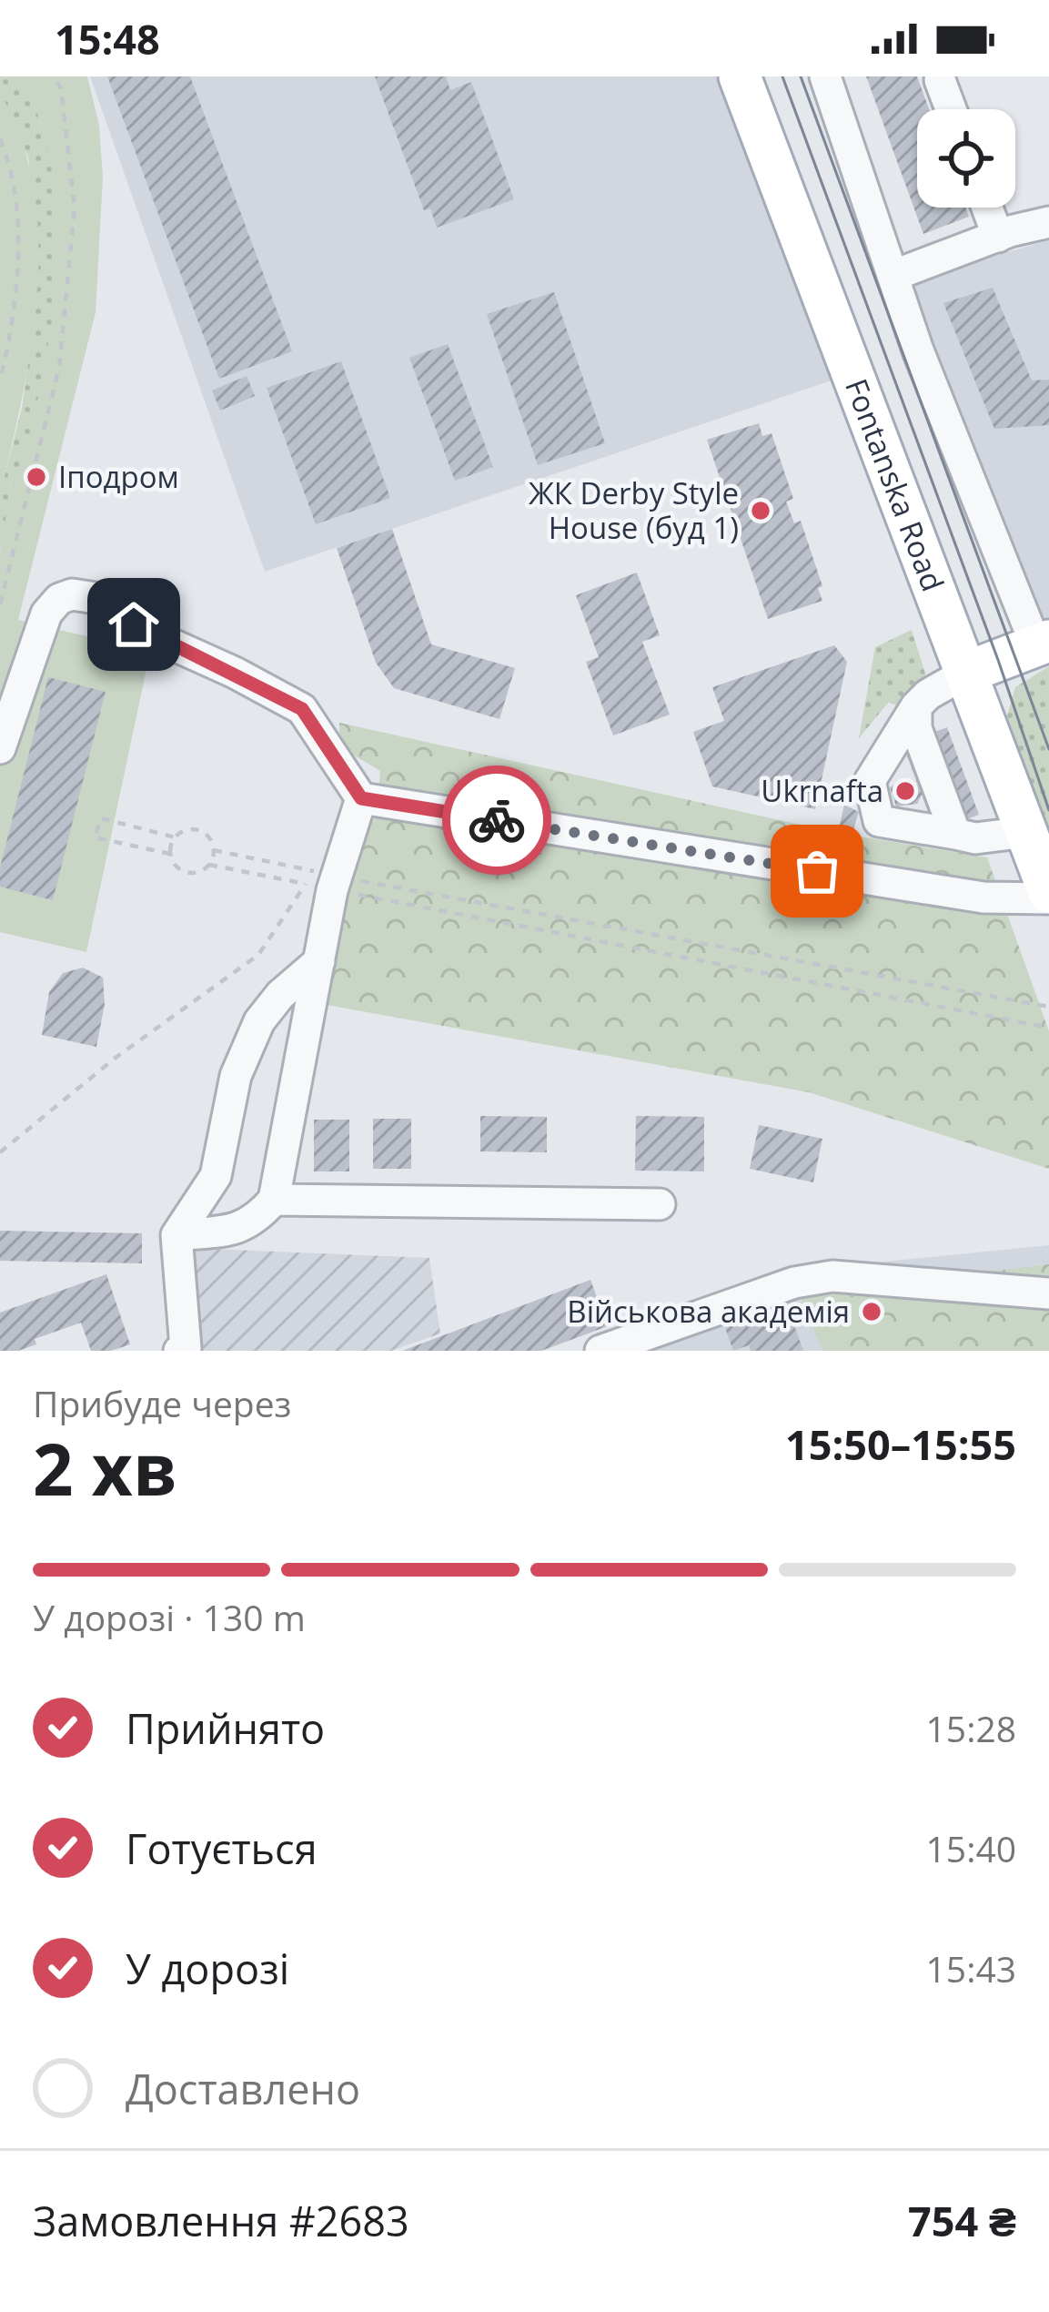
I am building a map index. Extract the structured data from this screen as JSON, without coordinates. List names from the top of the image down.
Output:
{
  "streets": {
    "main road": ["Fontanska Road"]
  },
  "places": [
    "Іподром",
    "ЖК Derby Style House (буд 1)",
    "Ukrnafta",
    "Військова академія"
  ],
  "page": {
    "status": "15:48",
    "heading": ["2 хв", "Прибуде через", "15:50–15:55"],
    "panel": ["Замовлення #2683", "754 ₴"],
    "bar": "У дорозі · 130 m",
    "list": [
      ["Прийнято", "15:28"],
      ["Готується", "15:40"],
      ["У дорозі", "15:43"],
      "Доставлено"
    ]
  }
}
